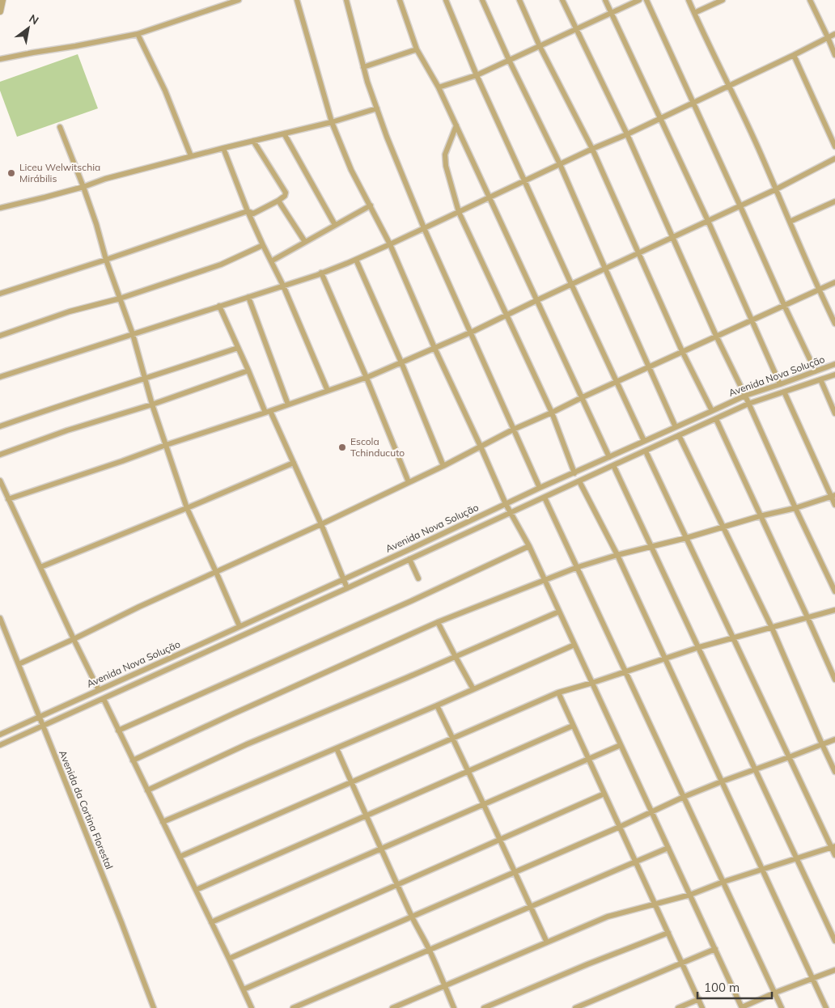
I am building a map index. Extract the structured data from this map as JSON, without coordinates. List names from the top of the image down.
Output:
{
  "streets": {
    "street": ["Avenida Nova Solução", "Avenida da Cortina Florestal"]
  },
  "crossings": [
    ["Avenida Nova Solução", "Avenida da Cortina Florestal"]
  ],
  "places": ["Liceu Welwitschia Mirábilis", "Escola Tchinducuto"],
  "scale_bar": "100 m",
  "north": "top right"
}
